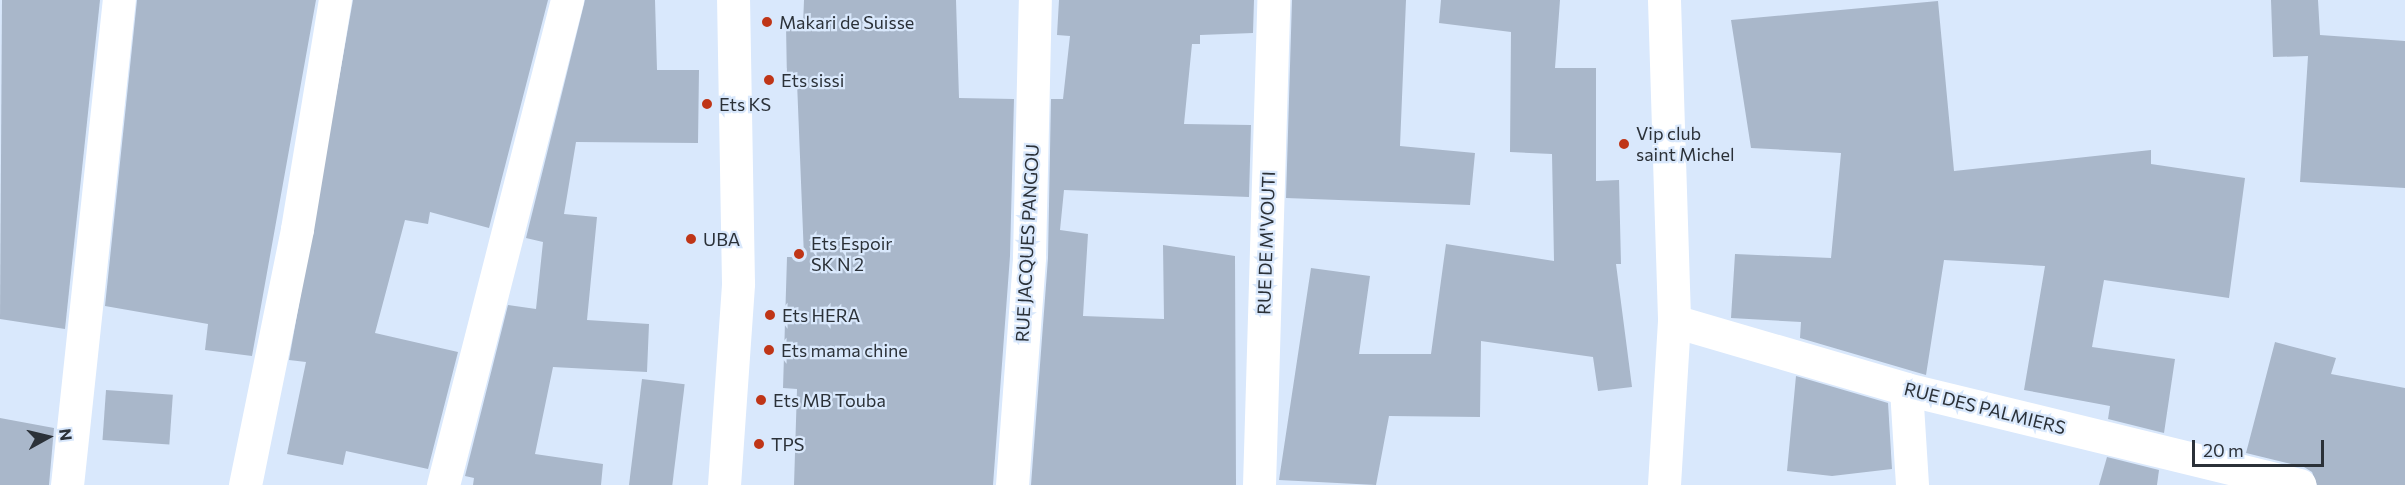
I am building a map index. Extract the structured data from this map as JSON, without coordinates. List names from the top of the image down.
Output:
{
  "streets": {
    "street": ["RUE JACQUES PANGOU", "RUE DE M'VOUTI", "RUE DES PALMIERS"]
  },
  "places": [
    "Makari de Suisse",
    "Ets sissi",
    "Ets KS",
    "Vip club saint Michel",
    "UBA",
    "Ets Espoir SK N 2",
    "Ets HERA",
    "Ets mama chine",
    "Ets MB Touba",
    "TPS"
  ],
  "scale_bar": "20 m",
  "north": "right"
}
